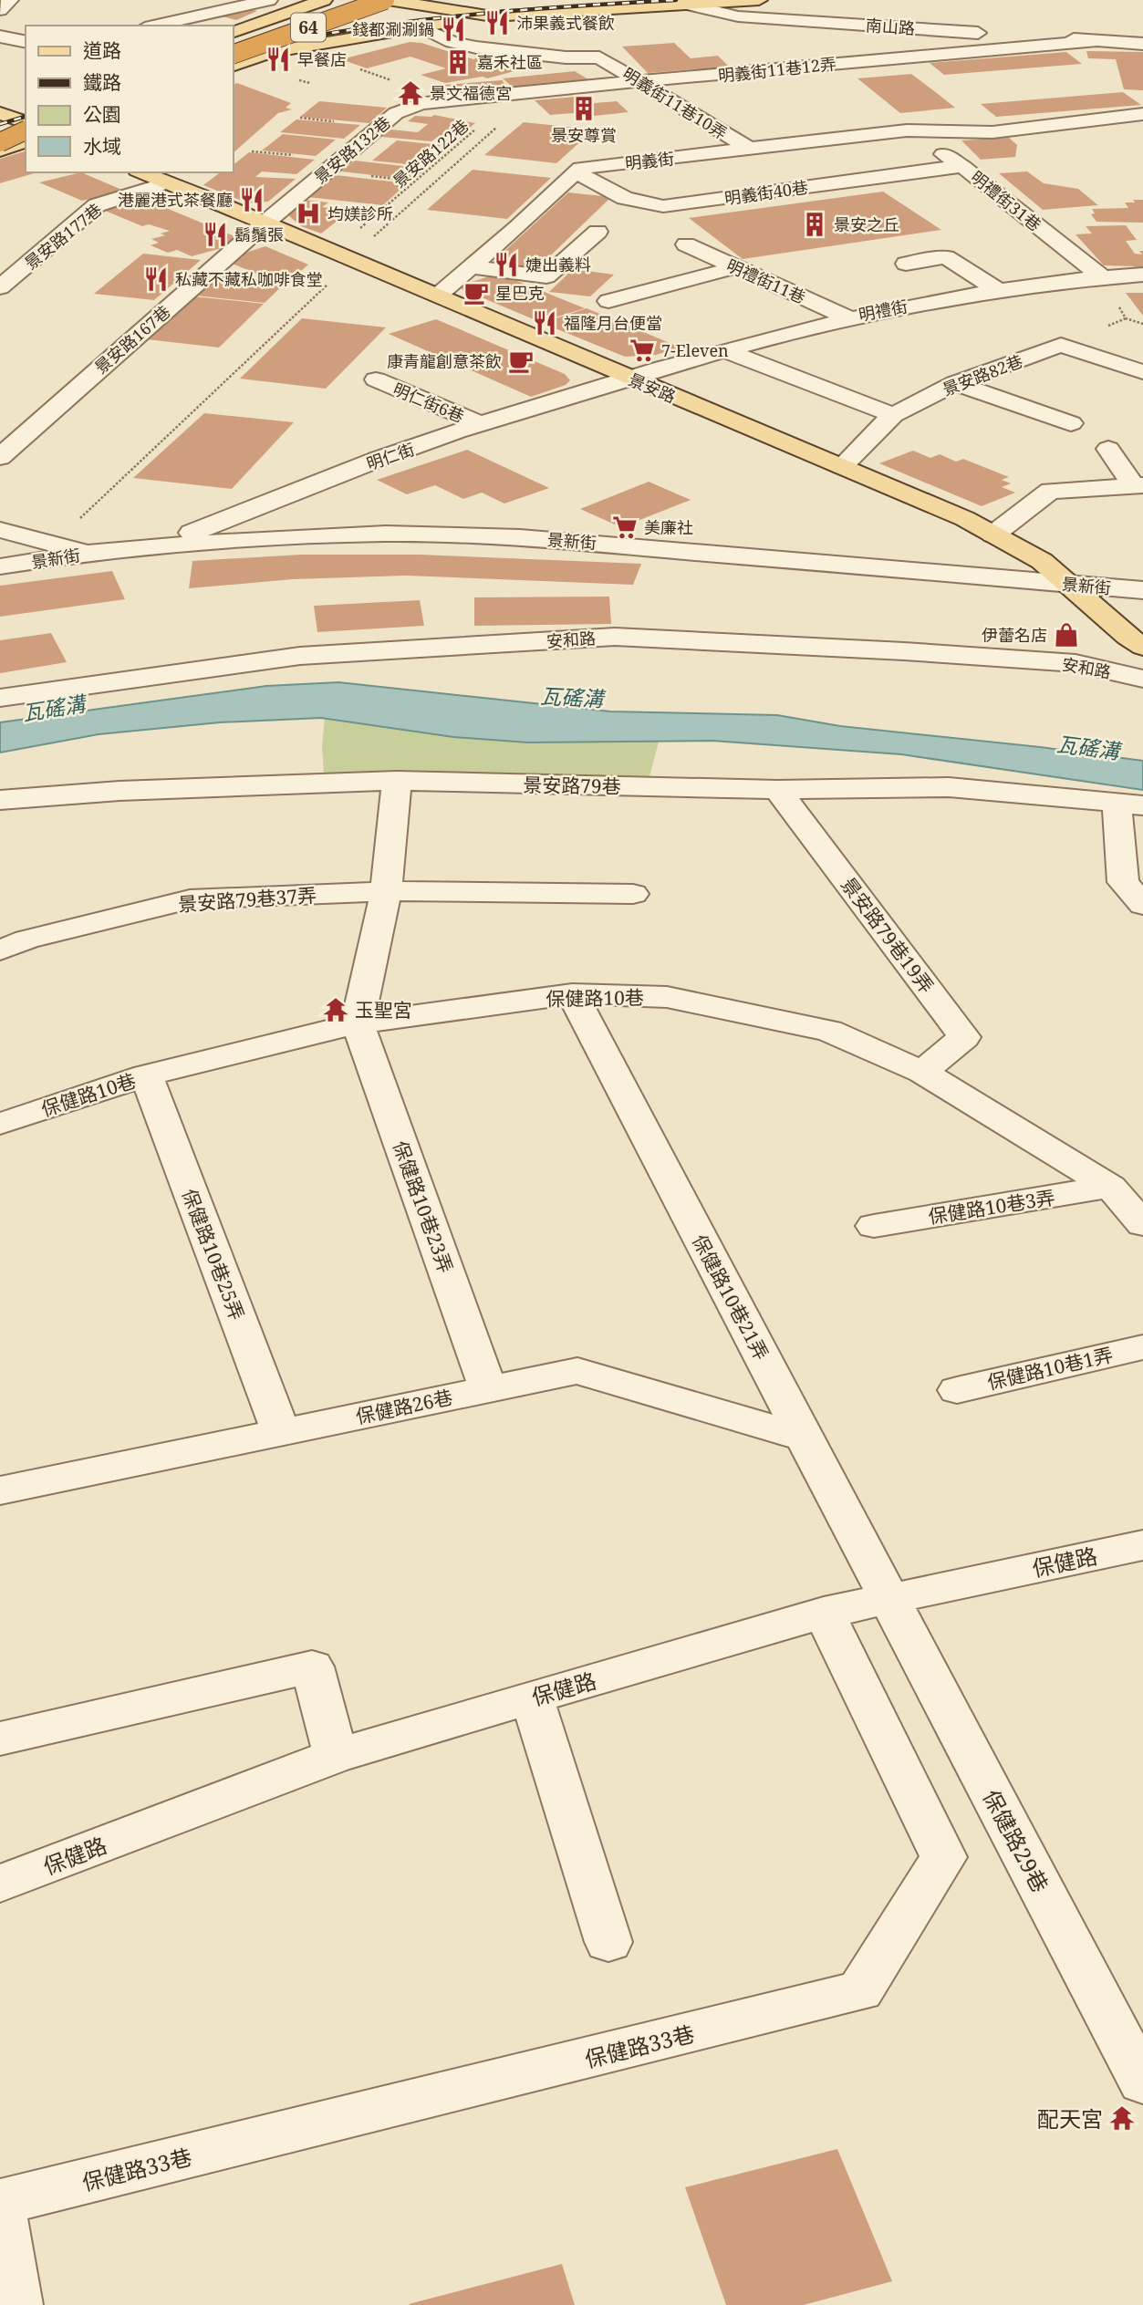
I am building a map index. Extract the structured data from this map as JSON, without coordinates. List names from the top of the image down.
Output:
{
  "streets": {
    "highway": ["64"],
    "main road": ["景安路"],
    "street": [
      "南山路",
      "明義街11巷12弄",
      "明義街11巷10弄",
      "景安路132巷",
      "明義街",
      "明義街40巷",
      "明禮街31巷",
      "景安路177巷",
      "明禮街11巷",
      "明禮街",
      "景安路167巷",
      "景安路82巷",
      "明仁街6巷",
      "明仁街",
      "景新街",
      "安和路",
      "景安路79巷",
      "景安路79巷37弄",
      "景安路79巷19弄",
      "保健路10巷",
      "保健路10巷23弄",
      "保健路10巷3弄",
      "保健路10巷25弄",
      "保健路10巷21弄",
      "保健路10巷1弄",
      "保健路26巷",
      "保健路",
      "保健路29巷",
      "保健路33巷"
    ],
    "path": ["景安路122巷"]
  },
  "crossings": [
    ["南山路", "明義街11巷12弄"],
    ["明義街11巷12弄", "明義街11巷10弄"],
    ["明義街11巷12弄", "景安路132巷"],
    ["明義街11巷10弄", "景安路132巷"],
    ["明義街11巷10弄", "明義街"],
    ["景安路132巷", "景安路167巷"],
    ["景安路132巷", "景安路"],
    ["景安路122巷", "景安路"],
    ["明義街", "明義街40巷"],
    ["明義街", "明禮街31巷"],
    ["明義街", "景安路"],
    ["明義街40巷", "明禮街31巷"],
    ["明禮街31巷", "明禮街"],
    ["景安路177巷", "景安路"],
    ["明禮街11巷", "明禮街"],
    ["明禮街", "景安路"],
    ["明禮街", "明仁街"],
    ["景安路167巷", "景安路"],
    ["景安路82巷", "景安路"],
    ["景安路", "明仁街"],
    ["景安路", "景新街"],
    ["明仁街6巷", "明仁街"],
    ["明仁街", "景新街"],
    ["景安路79巷", "景安路79巷19弄"],
    ["景安路79巷19弄", "保健路10巷"],
    ["保健路10巷", "保健路10巷23弄"],
    ["保健路10巷", "保健路10巷3弄"],
    ["保健路10巷", "保健路10巷25弄"],
    ["保健路10巷", "保健路10巷21弄"],
    ["保健路10巷23弄", "保健路26巷"],
    ["保健路10巷25弄", "保健路26巷"],
    ["保健路10巷21弄", "保健路26巷"],
    ["保健路10巷21弄", "保健路"],
    ["保健路10巷21弄", "保健路29巷"],
    ["保健路", "保健路29巷"],
    ["保健路", "保健路33巷"]
  ],
  "water": ["瓦磘溝"],
  "places": {
    "restaurant": [
      "沛果義式餐飲",
      "錢都涮涮鍋",
      "早餐店",
      "港麗港式茶餐廳",
      "鬍鬚張",
      "婕出義料",
      "私藏不藏私咖啡食堂",
      "福隆月台便當"
    ],
    "building": ["嘉禾社區", "景安尊賞", "景安之丘"],
    "temple": ["景文福德宮", "玉聖宮", "配天宮"],
    "hospital": ["均媄診所"],
    "cafe": ["星巴克", "康青龍創意茶飲"],
    "supermarket": ["7-Eleven", "美廉社"],
    "shop": ["伊蕾名店"]
  },
  "legend": [
    "道路",
    "鐵路",
    "公園",
    "水域"
  ]
}
